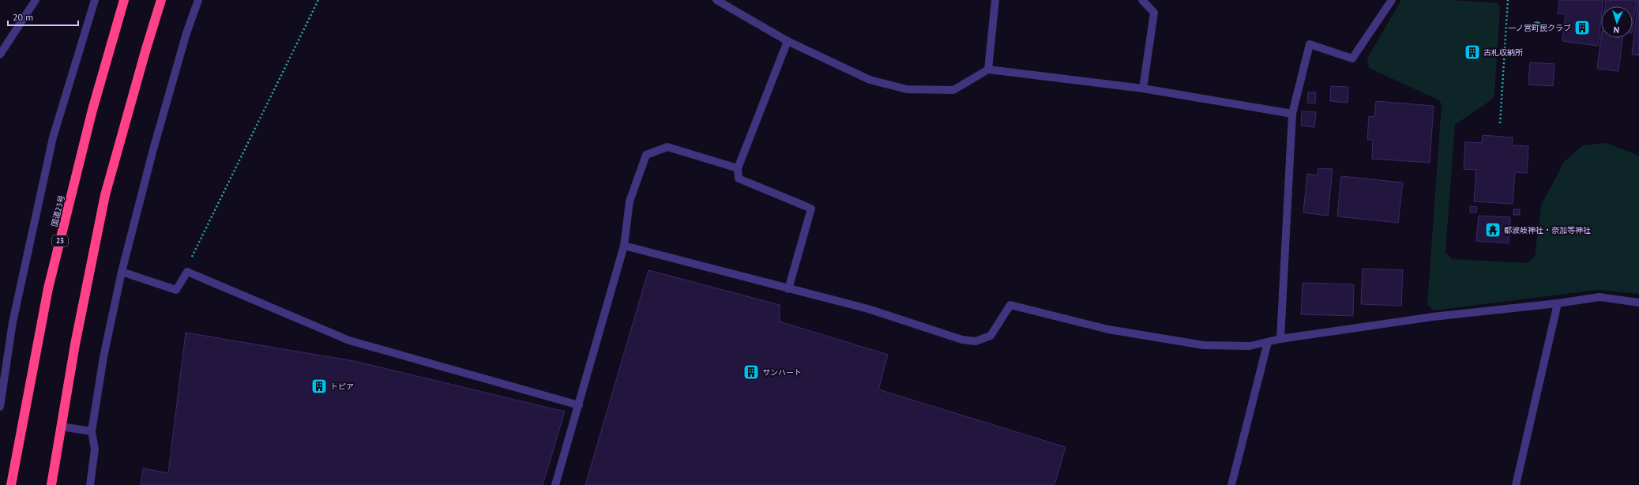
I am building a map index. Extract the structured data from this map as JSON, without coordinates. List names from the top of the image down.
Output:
{
  "streets": {
    "highway": ["国道23号", "23"]
  },
  "places": {
    "building": [
      "一ノ宮町民クラブ",
      "古札収納所",
      "サンハート",
      "トピア"
    ],
    "temple": ["都波岐神社・奈加等神社"]
  },
  "scale_bar": "20 m",
  "north": "bottom"
}
